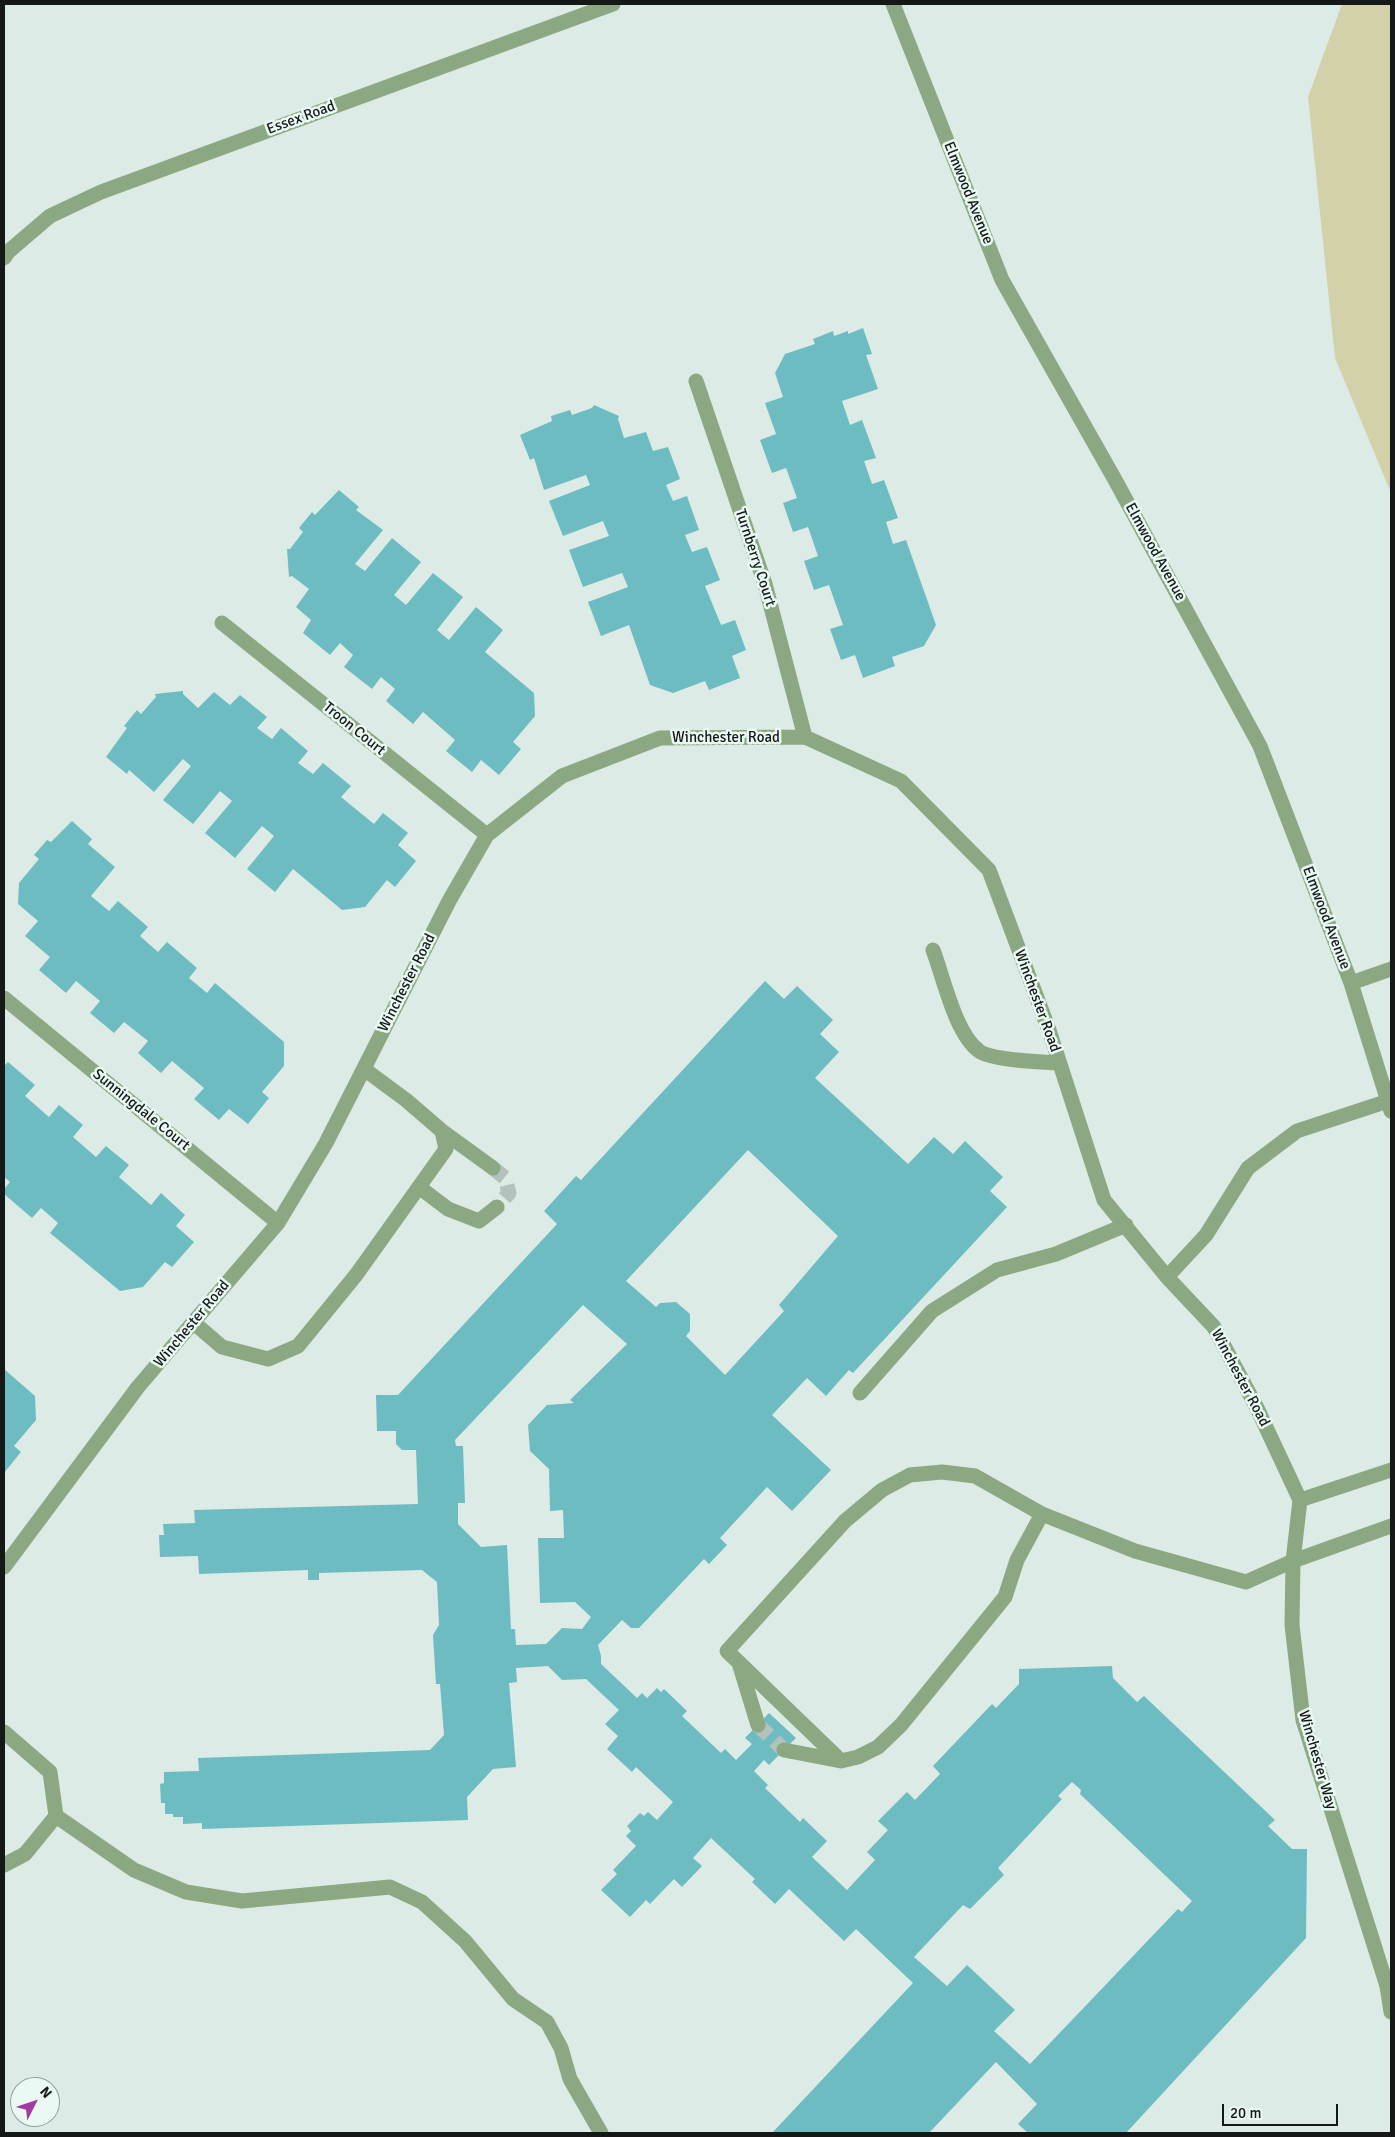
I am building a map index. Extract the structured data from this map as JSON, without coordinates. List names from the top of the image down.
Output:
{
  "streets": {
    "street": [
      "Essex Road",
      "Elmwood Avenue",
      "Turnberry Court",
      "Troon Court",
      "Winchester Road",
      "Sunningdale Court",
      "Winchester Way"
    ]
  },
  "crossings": [
    ["Turnberry Court", "Winchester Road"],
    ["Troon Court", "Winchester Road"],
    ["Winchester Road", "Sunningdale Court"],
    ["Winchester Road", "Winchester Way"]
  ],
  "scale_bar": "20 m",
  "north": "top right"
}
